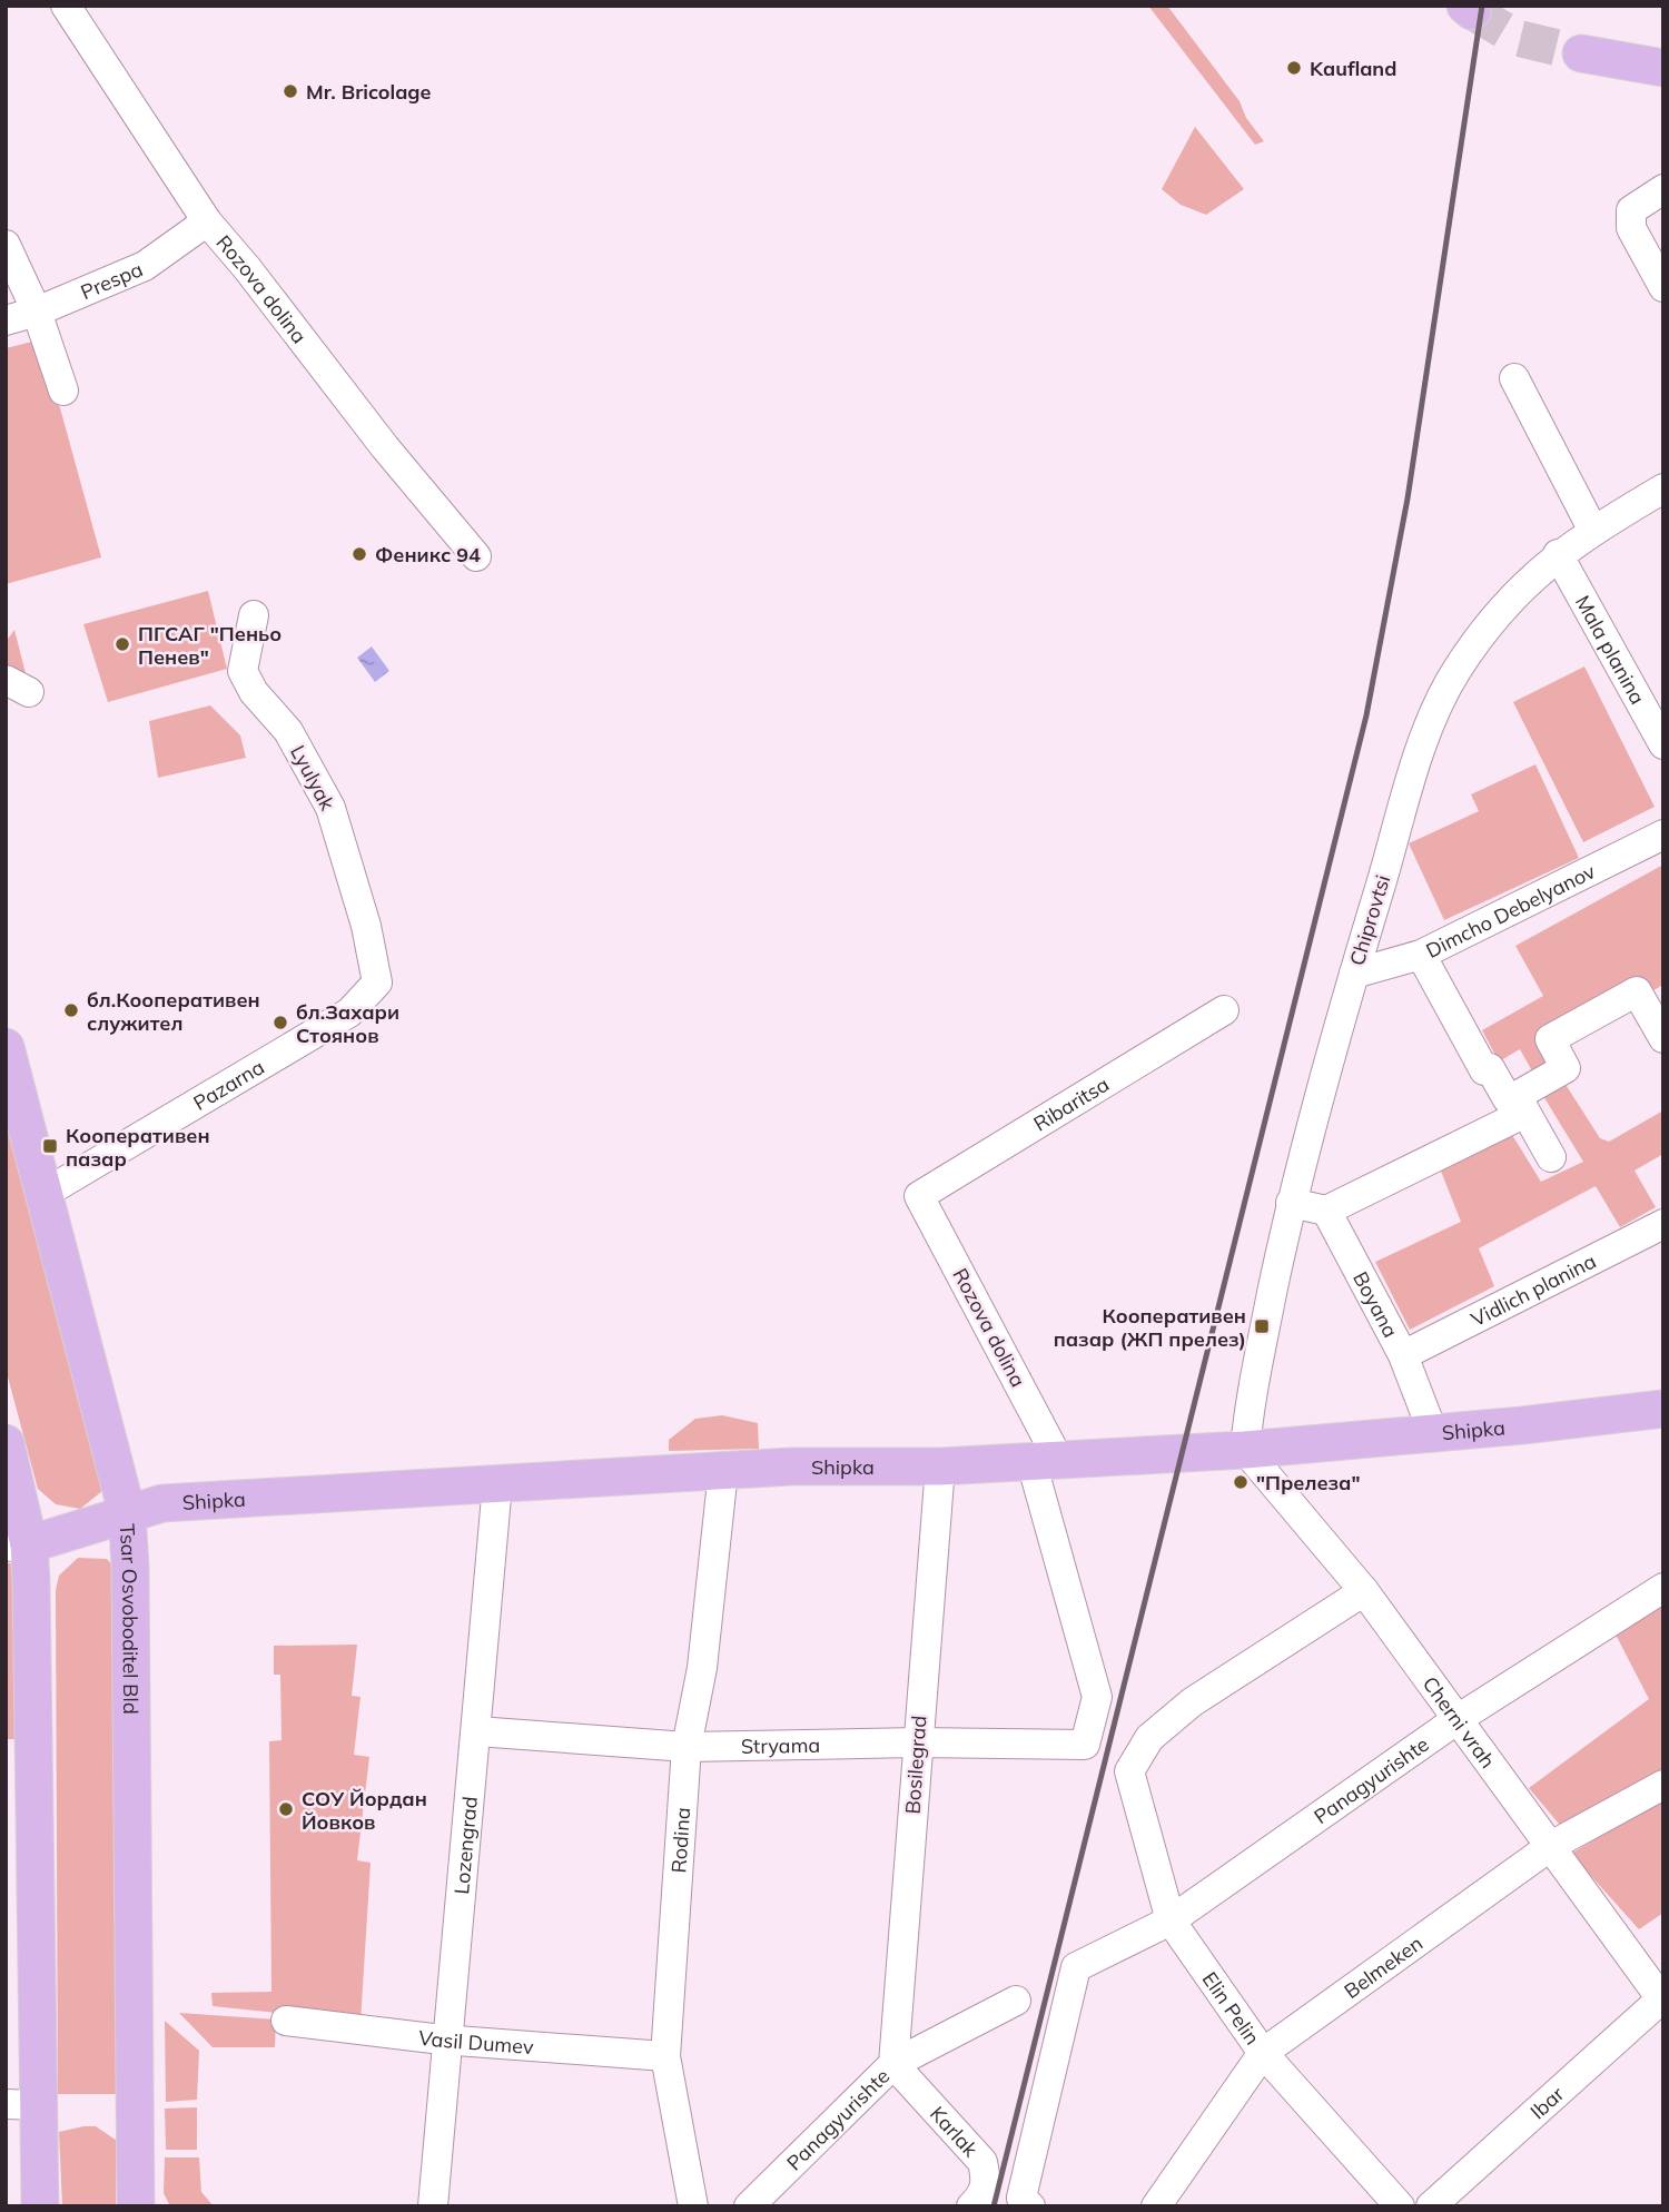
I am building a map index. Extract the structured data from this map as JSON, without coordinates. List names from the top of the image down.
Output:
{
  "streets": {
    "main road": ["Shipka", "Tsar Osvoboditel Bld"],
    "street": [
      "Prespa",
      "Rozova dolina",
      "Mala planina",
      "Lyulyak",
      "Dimcho Debelyanov",
      "Chiprovtsi",
      "Pazarna",
      "Ribaritsa",
      "Vidlich planina",
      "Boyana",
      "Cherni vrah",
      "Stryama",
      "Bosilegrad",
      "Panagyurishte",
      "Rodina",
      "Lozengrad",
      "Belmeken",
      "Elin Pelin",
      "Vasil Dumev",
      "Ibar",
      "Karlak"
    ]
  },
  "crossings": [
    ["Prespa", "Rozova dolina"],
    ["Rozova dolina", "Ribaritsa"],
    ["Rozova dolina", "Shipka"],
    ["Rozova dolina", "Stryama"],
    ["Mala planina", "Chiprovtsi"],
    ["Lyulyak", "Pazarna"],
    ["Dimcho Debelyanov", "Chiprovtsi"],
    ["Chiprovtsi", "Shipka"],
    ["Chiprovtsi", "Cherni vrah"],
    ["Pazarna", "Tsar Osvoboditel Bld"],
    ["Vidlich planina", "Boyana"],
    ["Boyana", "Shipka"],
    ["Shipka", "Tsar Osvoboditel Bld"],
    ["Shipka", "Cherni vrah"],
    ["Shipka", "Stryama"],
    ["Shipka", "Bosilegrad"],
    ["Shipka", "Rodina"],
    ["Shipka", "Lozengrad"],
    ["Cherni vrah", "Panagyurishte"],
    ["Cherni vrah", "Belmeken"],
    ["Cherni vrah", "Elin Pelin"],
    ["Cherni vrah", "Ibar"],
    ["Stryama", "Bosilegrad"],
    ["Stryama", "Rodina"],
    ["Stryama", "Lozengrad"],
    ["Bosilegrad", "Panagyurishte"],
    ["Bosilegrad", "Karlak"],
    ["Panagyurishte", "Elin Pelin"],
    ["Panagyurishte", "Karlak"],
    ["Rodina", "Vasil Dumev"],
    ["Lozengrad", "Vasil Dumev"],
    ["Belmeken", "Elin Pelin"]
  ],
  "places": {
    "other": [
      "Kaufland",
      "Mr. Bricolage",
      "Феникс 94",
      "ПГСАГ \"Пеньо Пенев\"",
      "бл.Кооперативен служител",
      "бл.Захари Стоянов",
      "\"Прелеза\"",
      "СОУ Йордан Йовков"
    ],
    "transit": ["Кооперативен пазар", "Кооперативен пазар (ЖП прелез)"]
  }
}
